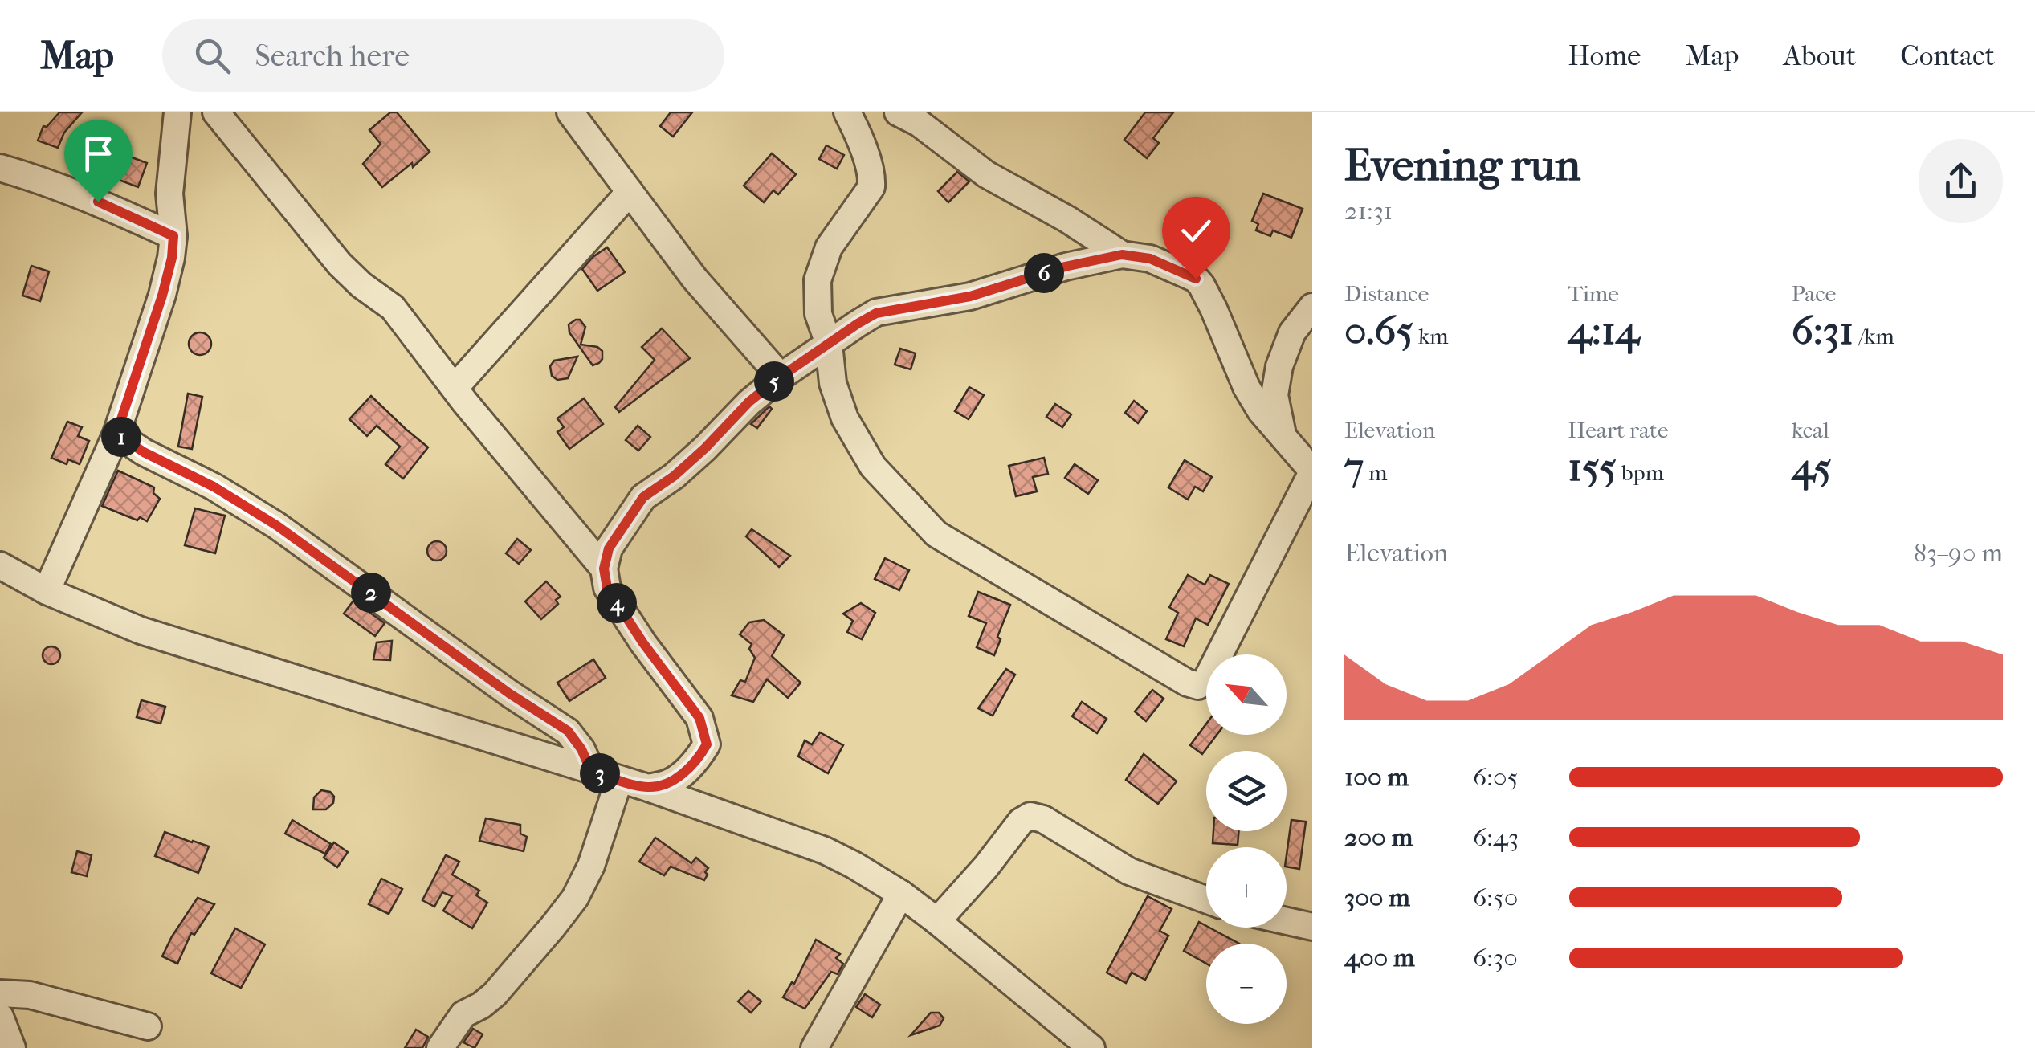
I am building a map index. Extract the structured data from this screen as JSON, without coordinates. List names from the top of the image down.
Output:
{
  "north": "top left",
  "page": {
    "header": "Map",
    "search": "Search here",
    "nav": [
      "Home",
      "Map",
      "About",
      "Contact"
    ],
    "heading": ["Evening run", "21:31"],
    "stats": [
      ["Distance", "0.65 km"],
      ["Time", "4:14"],
      ["Pace", "6:31 /km"],
      ["Elevation", "7 m"],
      ["Heart rate", "155 bpm"],
      ["kcal", "45"]
    ],
    "pins": [
      "6",
      "5",
      "1",
      "2",
      "4",
      "3"
    ],
    "chart": ["Elevation", "83–90 m"],
    "map_buttons": ["+", "−"],
    "list": [
      {
        "name": "100 m",
        "note": "6:05"
      },
      {
        "name": "200 m",
        "note": "6:43"
      },
      {
        "name": "300 m",
        "note": "6:50"
      },
      {
        "name": "400 m",
        "note": "6:30"
      }
    ]
  }
}
